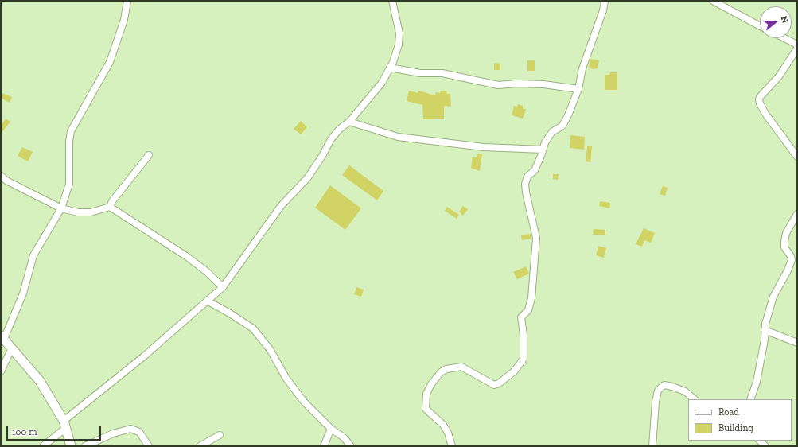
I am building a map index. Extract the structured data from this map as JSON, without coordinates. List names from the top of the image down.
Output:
{
  "legend": ["Road", "Building"],
  "scale_bar": "100 m",
  "north": "right"
}
